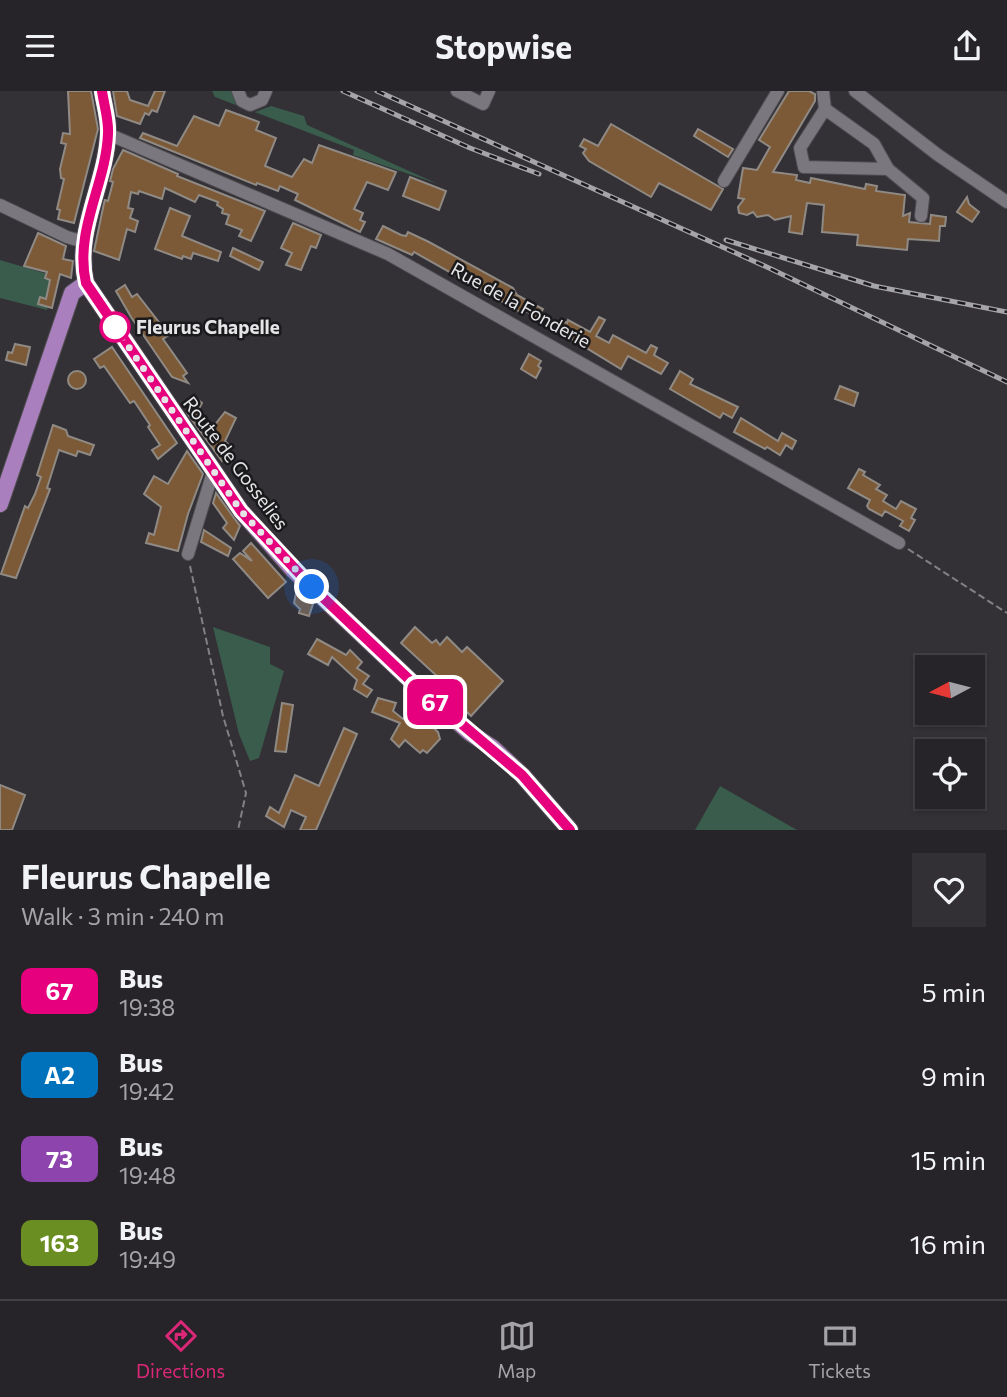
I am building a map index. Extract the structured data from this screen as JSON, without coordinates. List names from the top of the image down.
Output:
{
  "streets": {
    "main road": ["Route de Gosselies"],
    "street": ["Rue de la Fonderie"]
  },
  "places": ["Fleurus Chapelle"],
  "lines": ["bus line 67"],
  "north": "left",
  "page": {
    "header": "Stopwise",
    "on_map": "67",
    "heading": ["Fleurus Chapelle", "Walk · 3 min · 240 m"],
    "list": [
      {
        "mark": "67",
        "name": "Bus",
        "note": "19:38",
        "value": "5 min"
      },
      {
        "mark": "A2",
        "name": "Bus",
        "note": "19:42",
        "value": "9 min"
      },
      {
        "mark": "73",
        "name": "Bus",
        "note": "19:48",
        "value": "15 min"
      },
      {
        "mark": "163",
        "name": "Bus",
        "note": "19:49",
        "value": "16 min"
      }
    ],
    "tabs": ["Directions", "Map", "Tickets"]
  }
}
